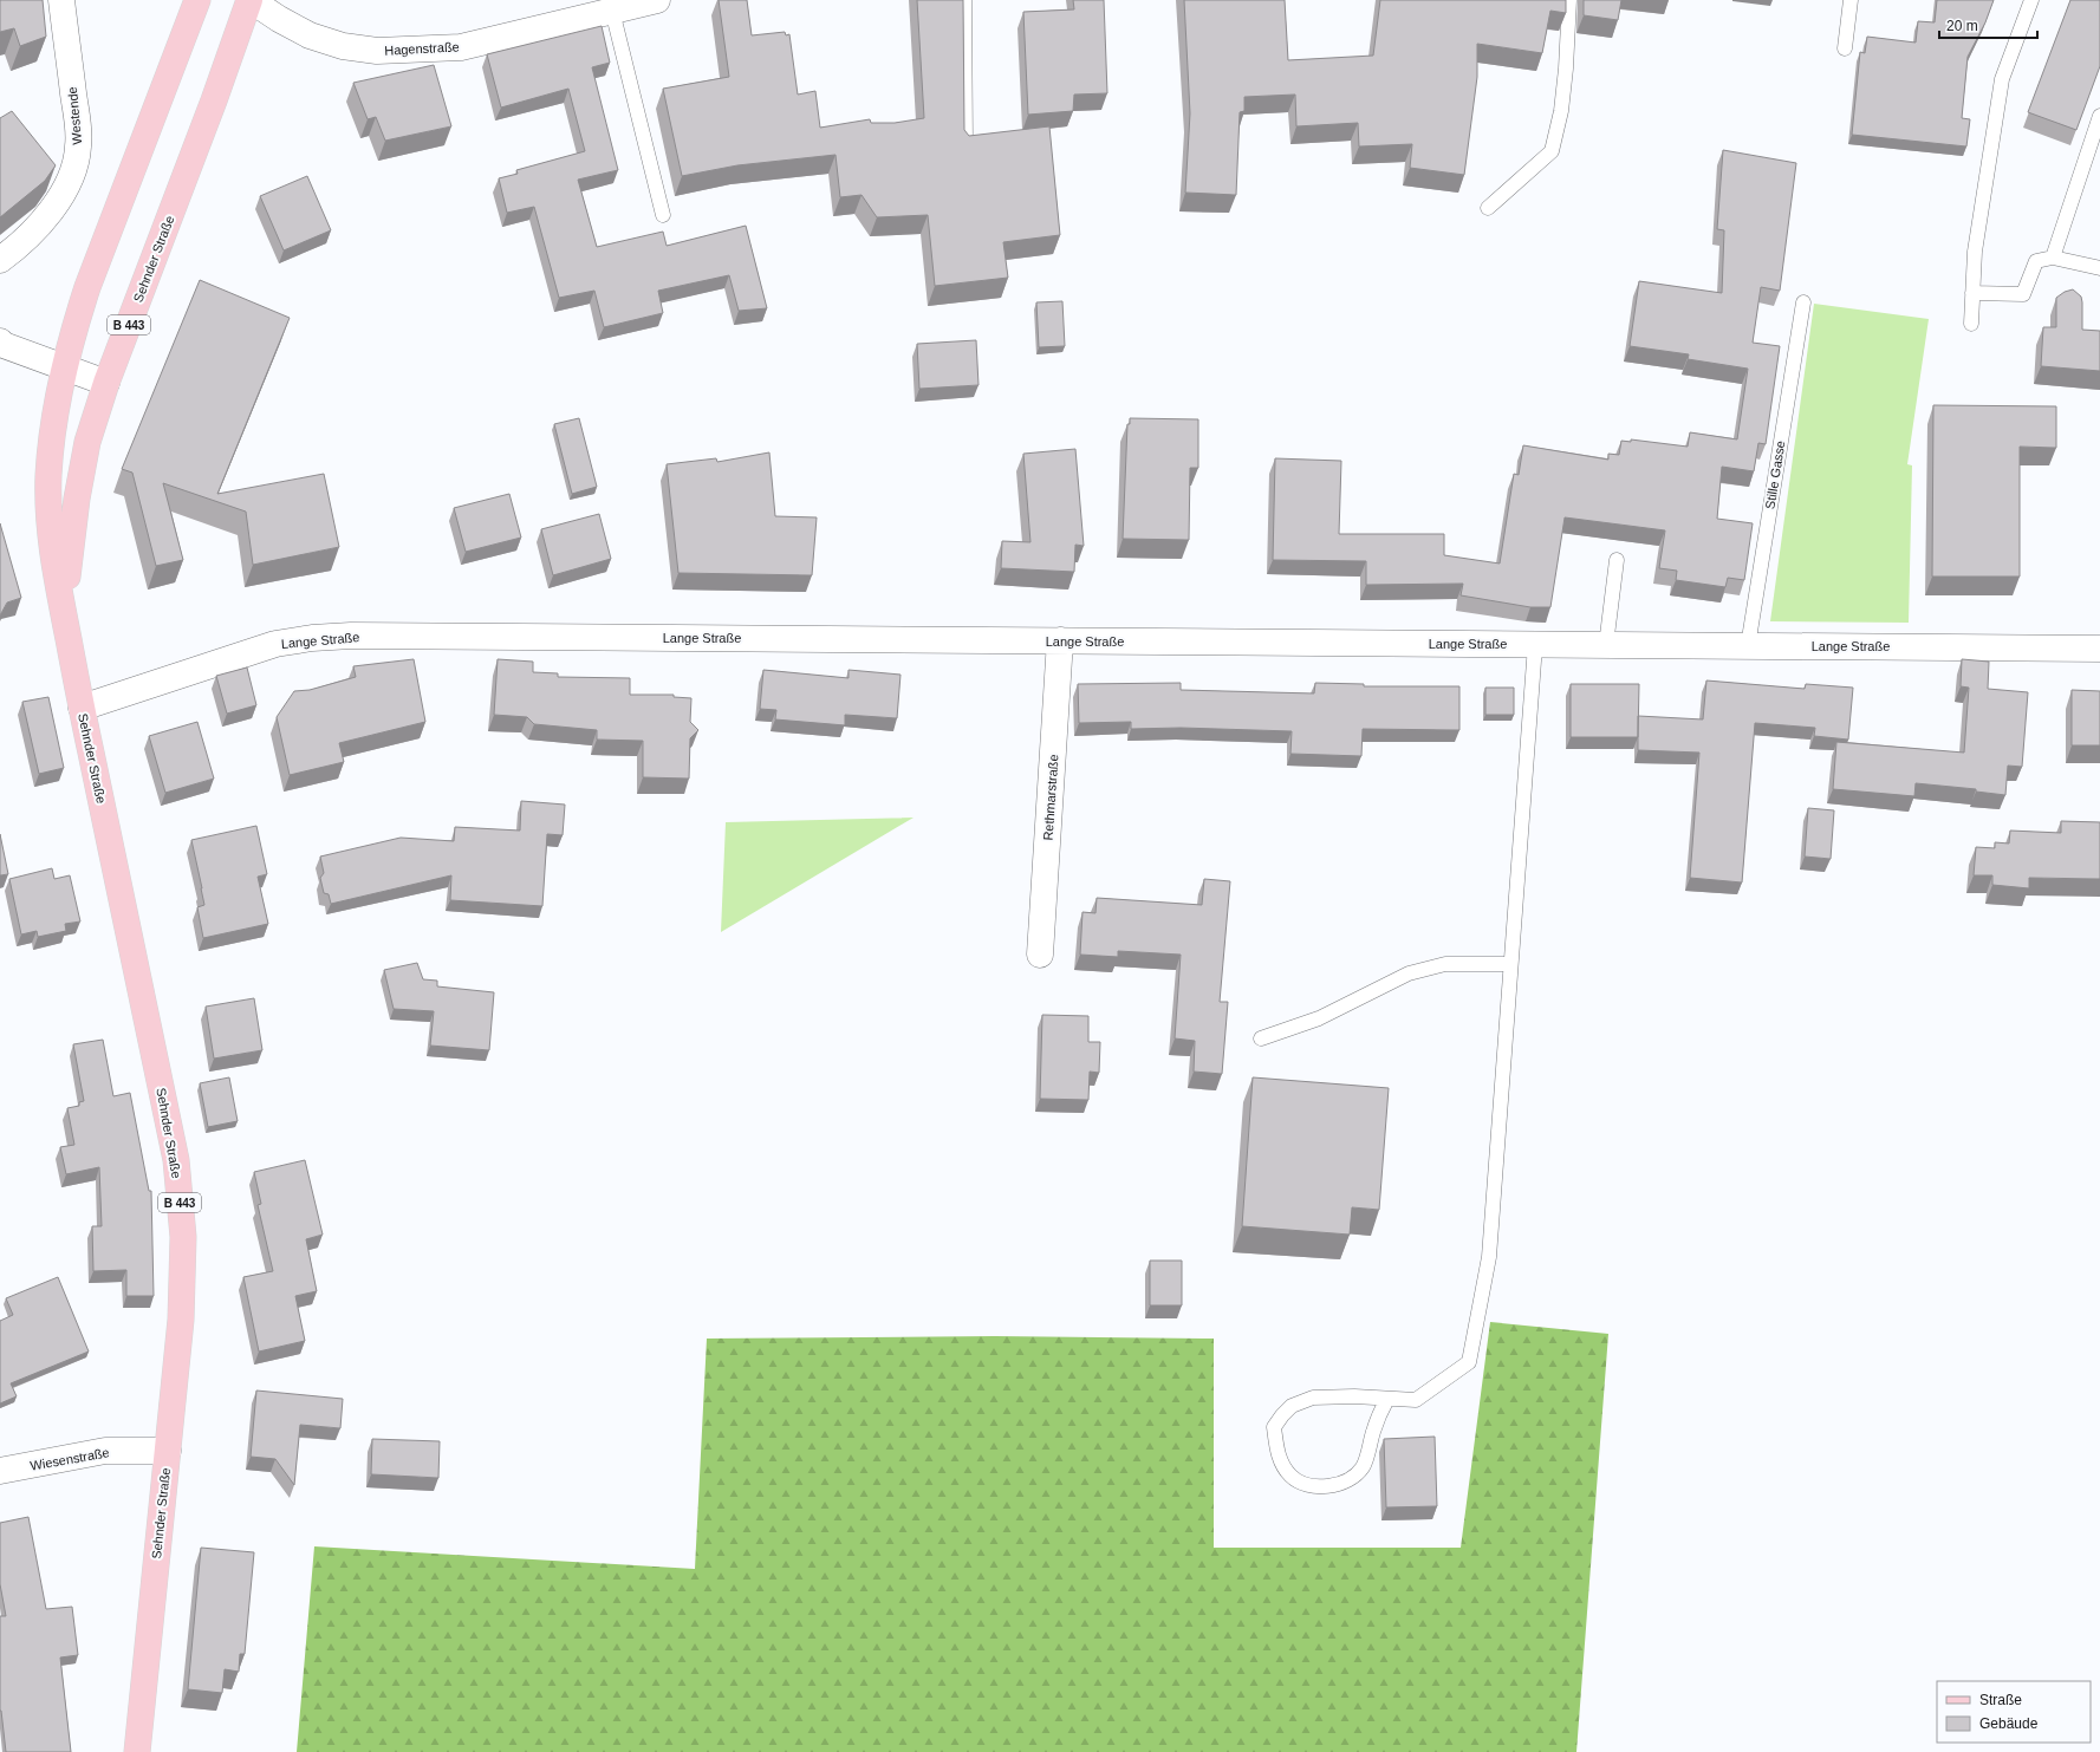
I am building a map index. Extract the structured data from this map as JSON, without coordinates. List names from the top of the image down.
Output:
{
  "streets": {
    "main road": ["Sehnder Straße", "B 443"],
    "street": [
      "Hagenstraße",
      "Westende",
      "Lange Straße",
      "Rethmarstraße",
      "Wiesenstraße"
    ],
    "lane": ["Stille Gasse"]
  },
  "crossings": [
    ["Hagenstraße", "Sehnder Straße"],
    ["Sehnder Straße", "Lange Straße"],
    ["Sehnder Straße", "Wiesenstraße"],
    ["Stille Gasse", "Lange Straße"],
    ["Lange Straße", "Rethmarstraße"]
  ],
  "legend": ["Straße", "Gebäude"],
  "scale_bar": "20 m"
}
